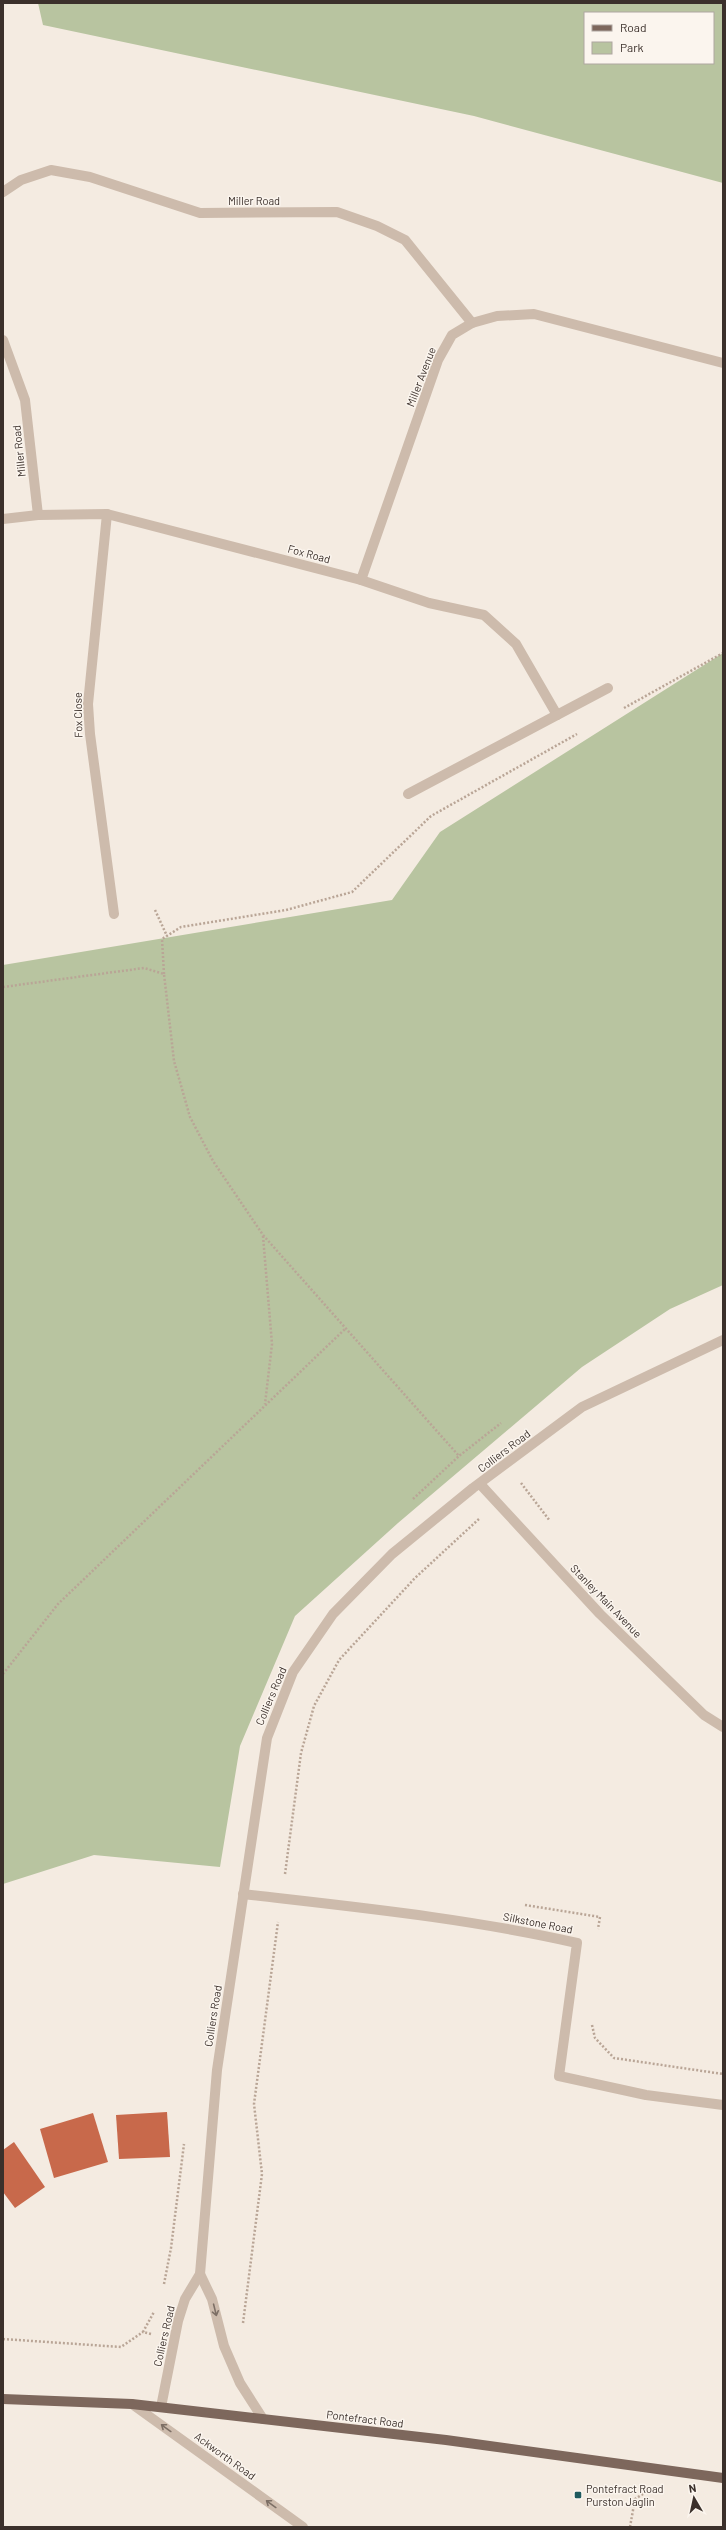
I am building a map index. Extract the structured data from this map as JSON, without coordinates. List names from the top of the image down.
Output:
{
  "streets": {
    "main road": ["Pontefract Road"],
    "street": [
      "Miller Road",
      "Miller Avenue",
      "Fox Road",
      "Fox Close",
      "Colliers Road",
      "Stanley Main Avenue",
      "Silkstone Road",
      "Ackworth Road"
    ]
  },
  "crossings": [
    ["Miller Road", "Miller Avenue"],
    ["Miller Road", "Fox Road"],
    ["Miller Avenue", "Fox Road"],
    ["Fox Road", "Fox Close"],
    ["Colliers Road", "Stanley Main Avenue"],
    ["Colliers Road", "Silkstone Road"],
    ["Colliers Road", "Pontefract Road"],
    ["Pontefract Road", "Ackworth Road"]
  ],
  "one_way": ["Ackworth Road"],
  "places": {
    "transit": ["Pontefract Road Purston Jaglin"]
  },
  "legend": ["Road", "Park"],
  "north": "top"
}
